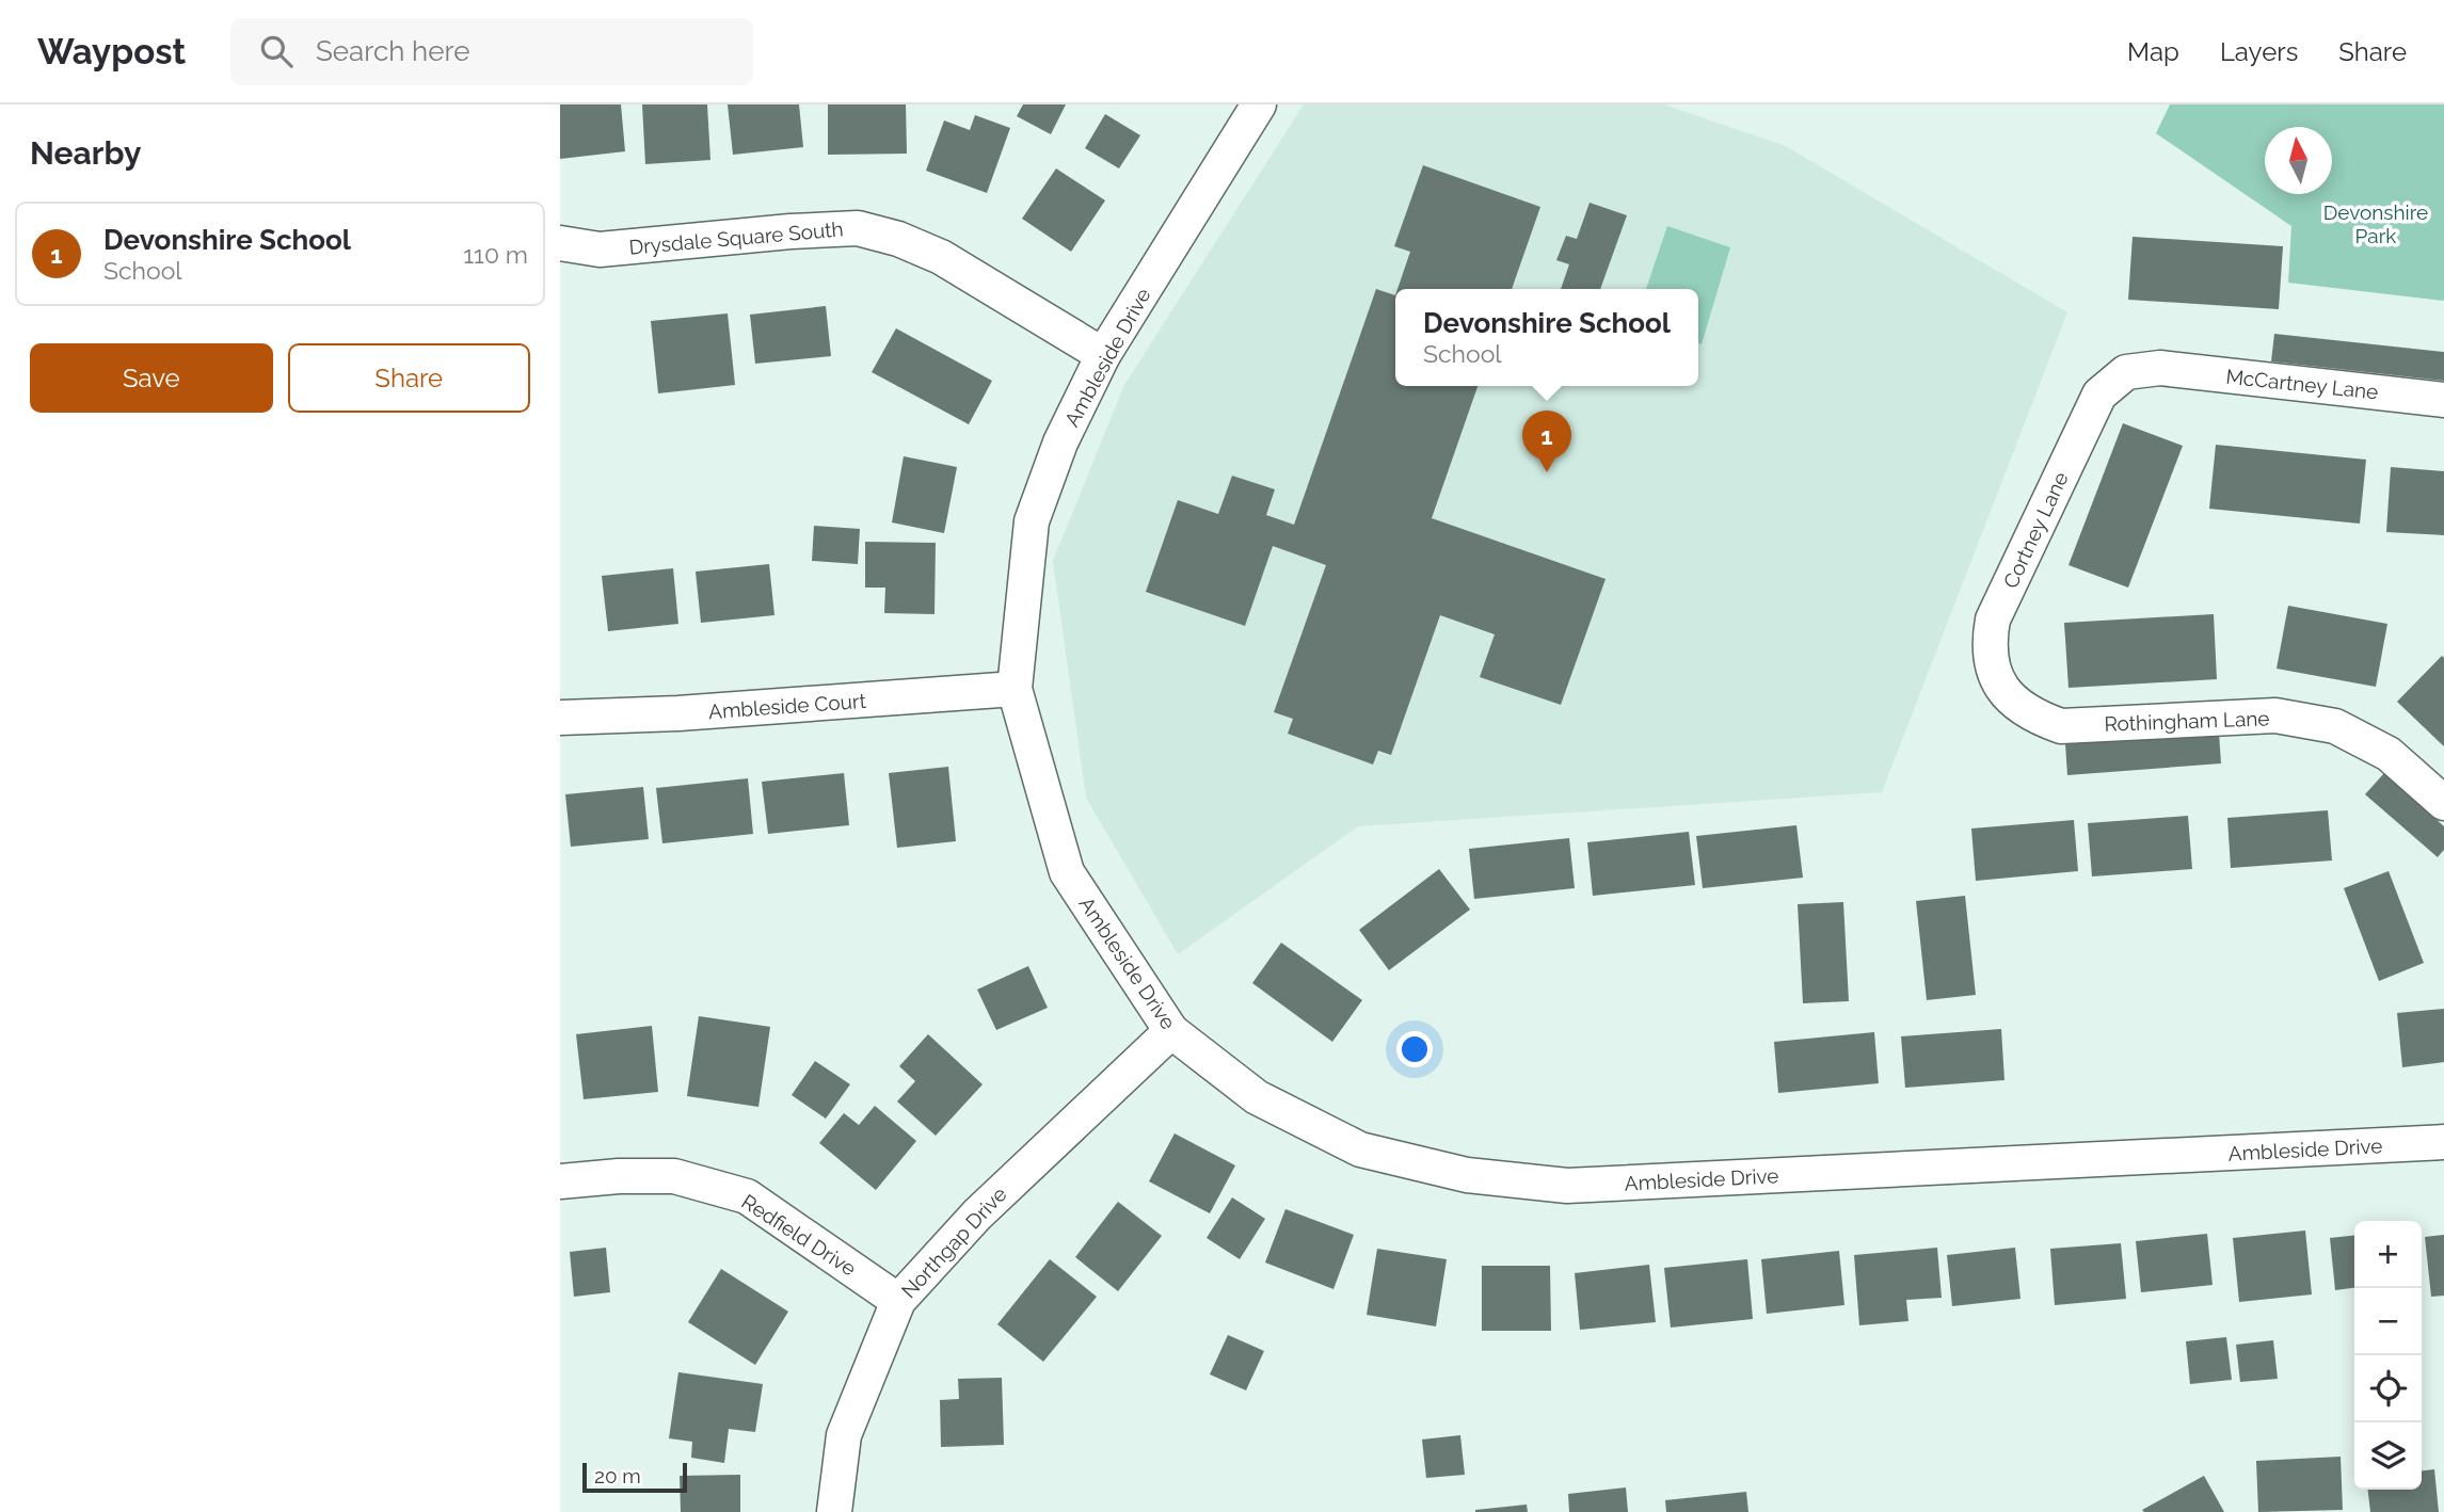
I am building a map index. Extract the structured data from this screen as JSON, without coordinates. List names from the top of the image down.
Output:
{
  "streets": {
    "street": [
      "Drysdale Square South",
      "Ambleside Drive",
      "McCartney Lane",
      "Cortney Lane",
      "Ambleside Court",
      "Rothingham Lane",
      "Redfield Drive",
      "Northgap Drive"
    ]
  },
  "crossings": [
    ["Drysdale Square South", "Ambleside Drive"],
    ["Ambleside Drive", "Ambleside Court"],
    ["Ambleside Drive", "Northgap Drive"],
    ["McCartney Lane", "Cortney Lane"],
    ["Cortney Lane", "Rothingham Lane"],
    ["Redfield Drive", "Northgap Drive"]
  ],
  "parks": ["Devonshire Park"],
  "scale_bar": "20 m",
  "north": "top",
  "page": {
    "header": "Waypost",
    "search": "Search here",
    "nav": ["Map", "Layers", "Share"],
    "heading": "Nearby",
    "list": [
      {
        "mark": "1",
        "name": "Devonshire School",
        "note": "School",
        "value": "110 m"
      }
    ],
    "popup": ["Devonshire School", "School"],
    "buttons": ["Save", "Share"],
    "pins": "1",
    "map_buttons": ["+", "−"],
    "scale": "20 m"
  }
}
